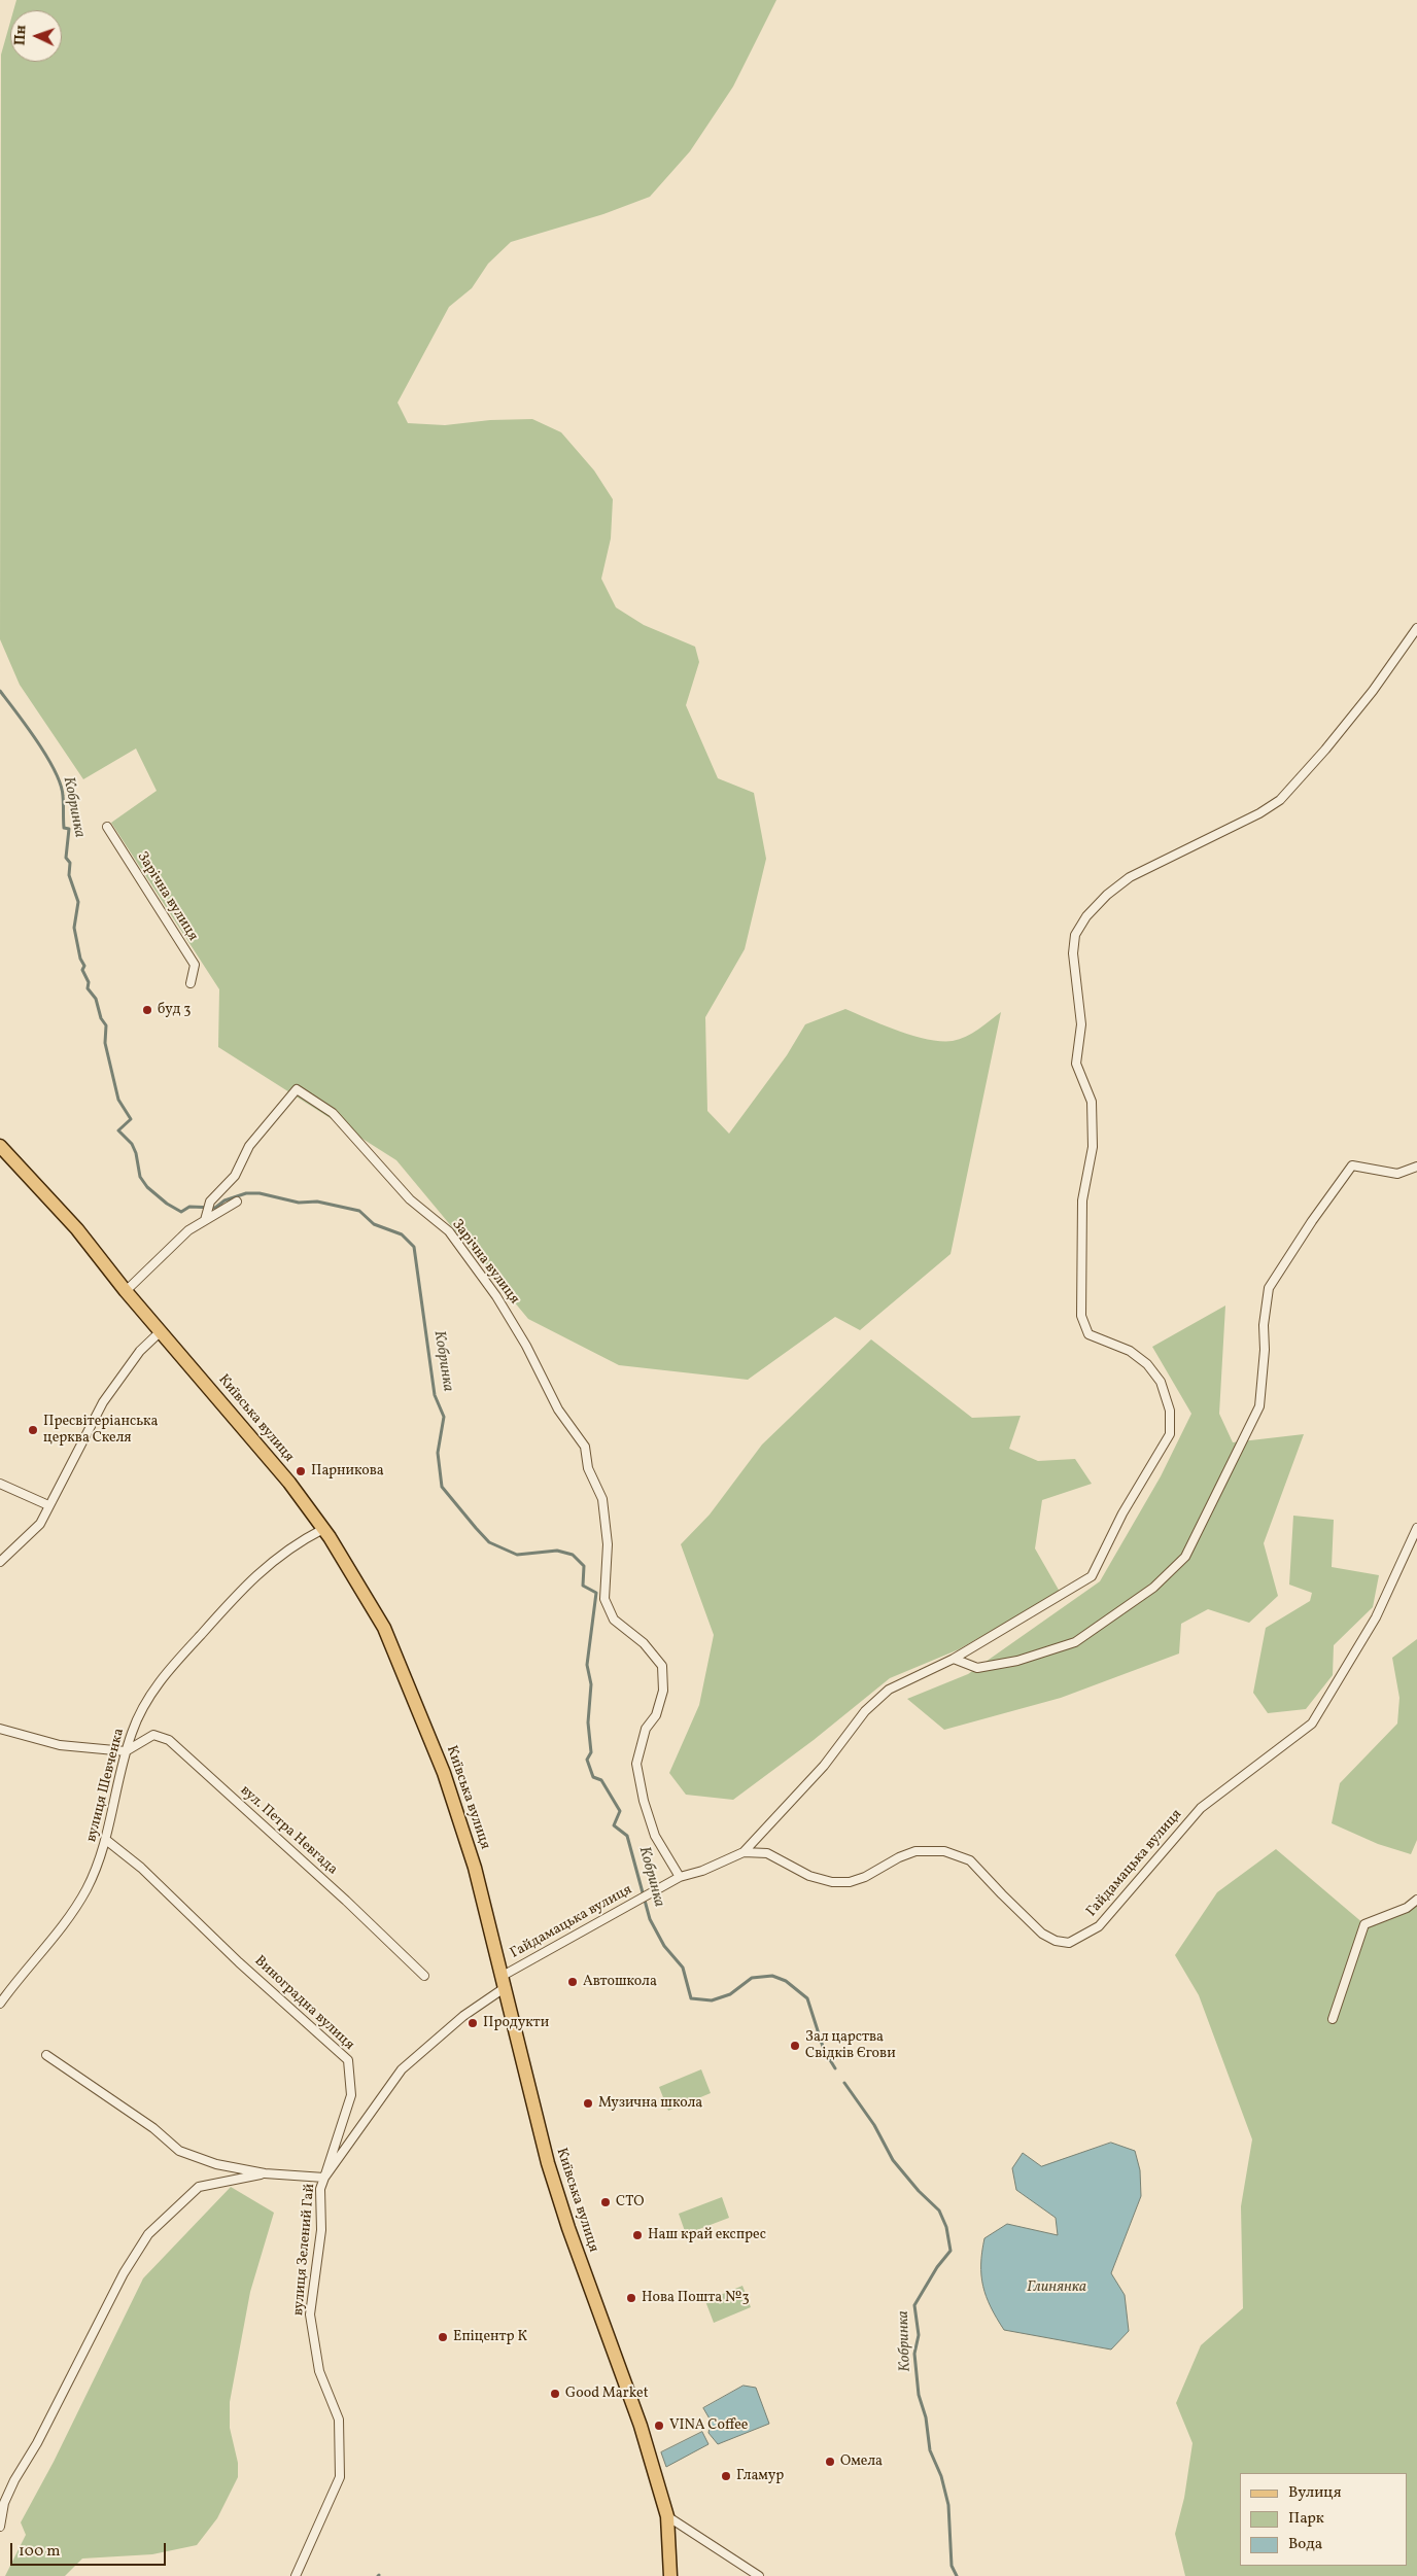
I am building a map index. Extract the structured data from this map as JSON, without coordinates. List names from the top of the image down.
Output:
{
  "streets": {
    "main road": ["Київська вулиця"],
    "street": [
      "Зарічна вулиця",
      "вулиця Шевченка",
      "вул. Петра Невгада",
      "Гайдамацька вулиця",
      "Виноградна вулиця",
      "вулиця Зелений Гай"
    ]
  },
  "crossings": [
    ["Зарічна вулиця", "Гайдамацька вулиця"],
    ["Київська вулиця", "вулиця Шевченка"],
    ["Київська вулиця", "Гайдамацька вулиця"],
    ["Київська вулиця", "вулиця Зелений Гай"],
    ["вулиця Шевченка", "вул. Петра Невгада"],
    ["вулиця Шевченка", "Виноградна вулиця"],
    ["Гайдамацька вулиця", "вулиця Зелений Гай"],
    ["Виноградна вулиця", "вулиця Зелений Гай"]
  ],
  "water": ["Кобринка", "Глинянка"],
  "places": [
    "буд 3",
    "Пресвітеріанська церква Скеля",
    "Парникова",
    "Автошкола",
    "Продукти",
    "Зал царства Свідків Єгови",
    "Музична школа",
    "СТО",
    "Наш край експрес",
    "Нова Пошта №3",
    "Епіцентр К",
    "Good Market",
    "VINA Coffee",
    "Омела",
    "Гламур"
  ],
  "legend": ["Вулиця", "Парк", "Вода"],
  "scale_bar": "100 m",
  "north": "left"
}
